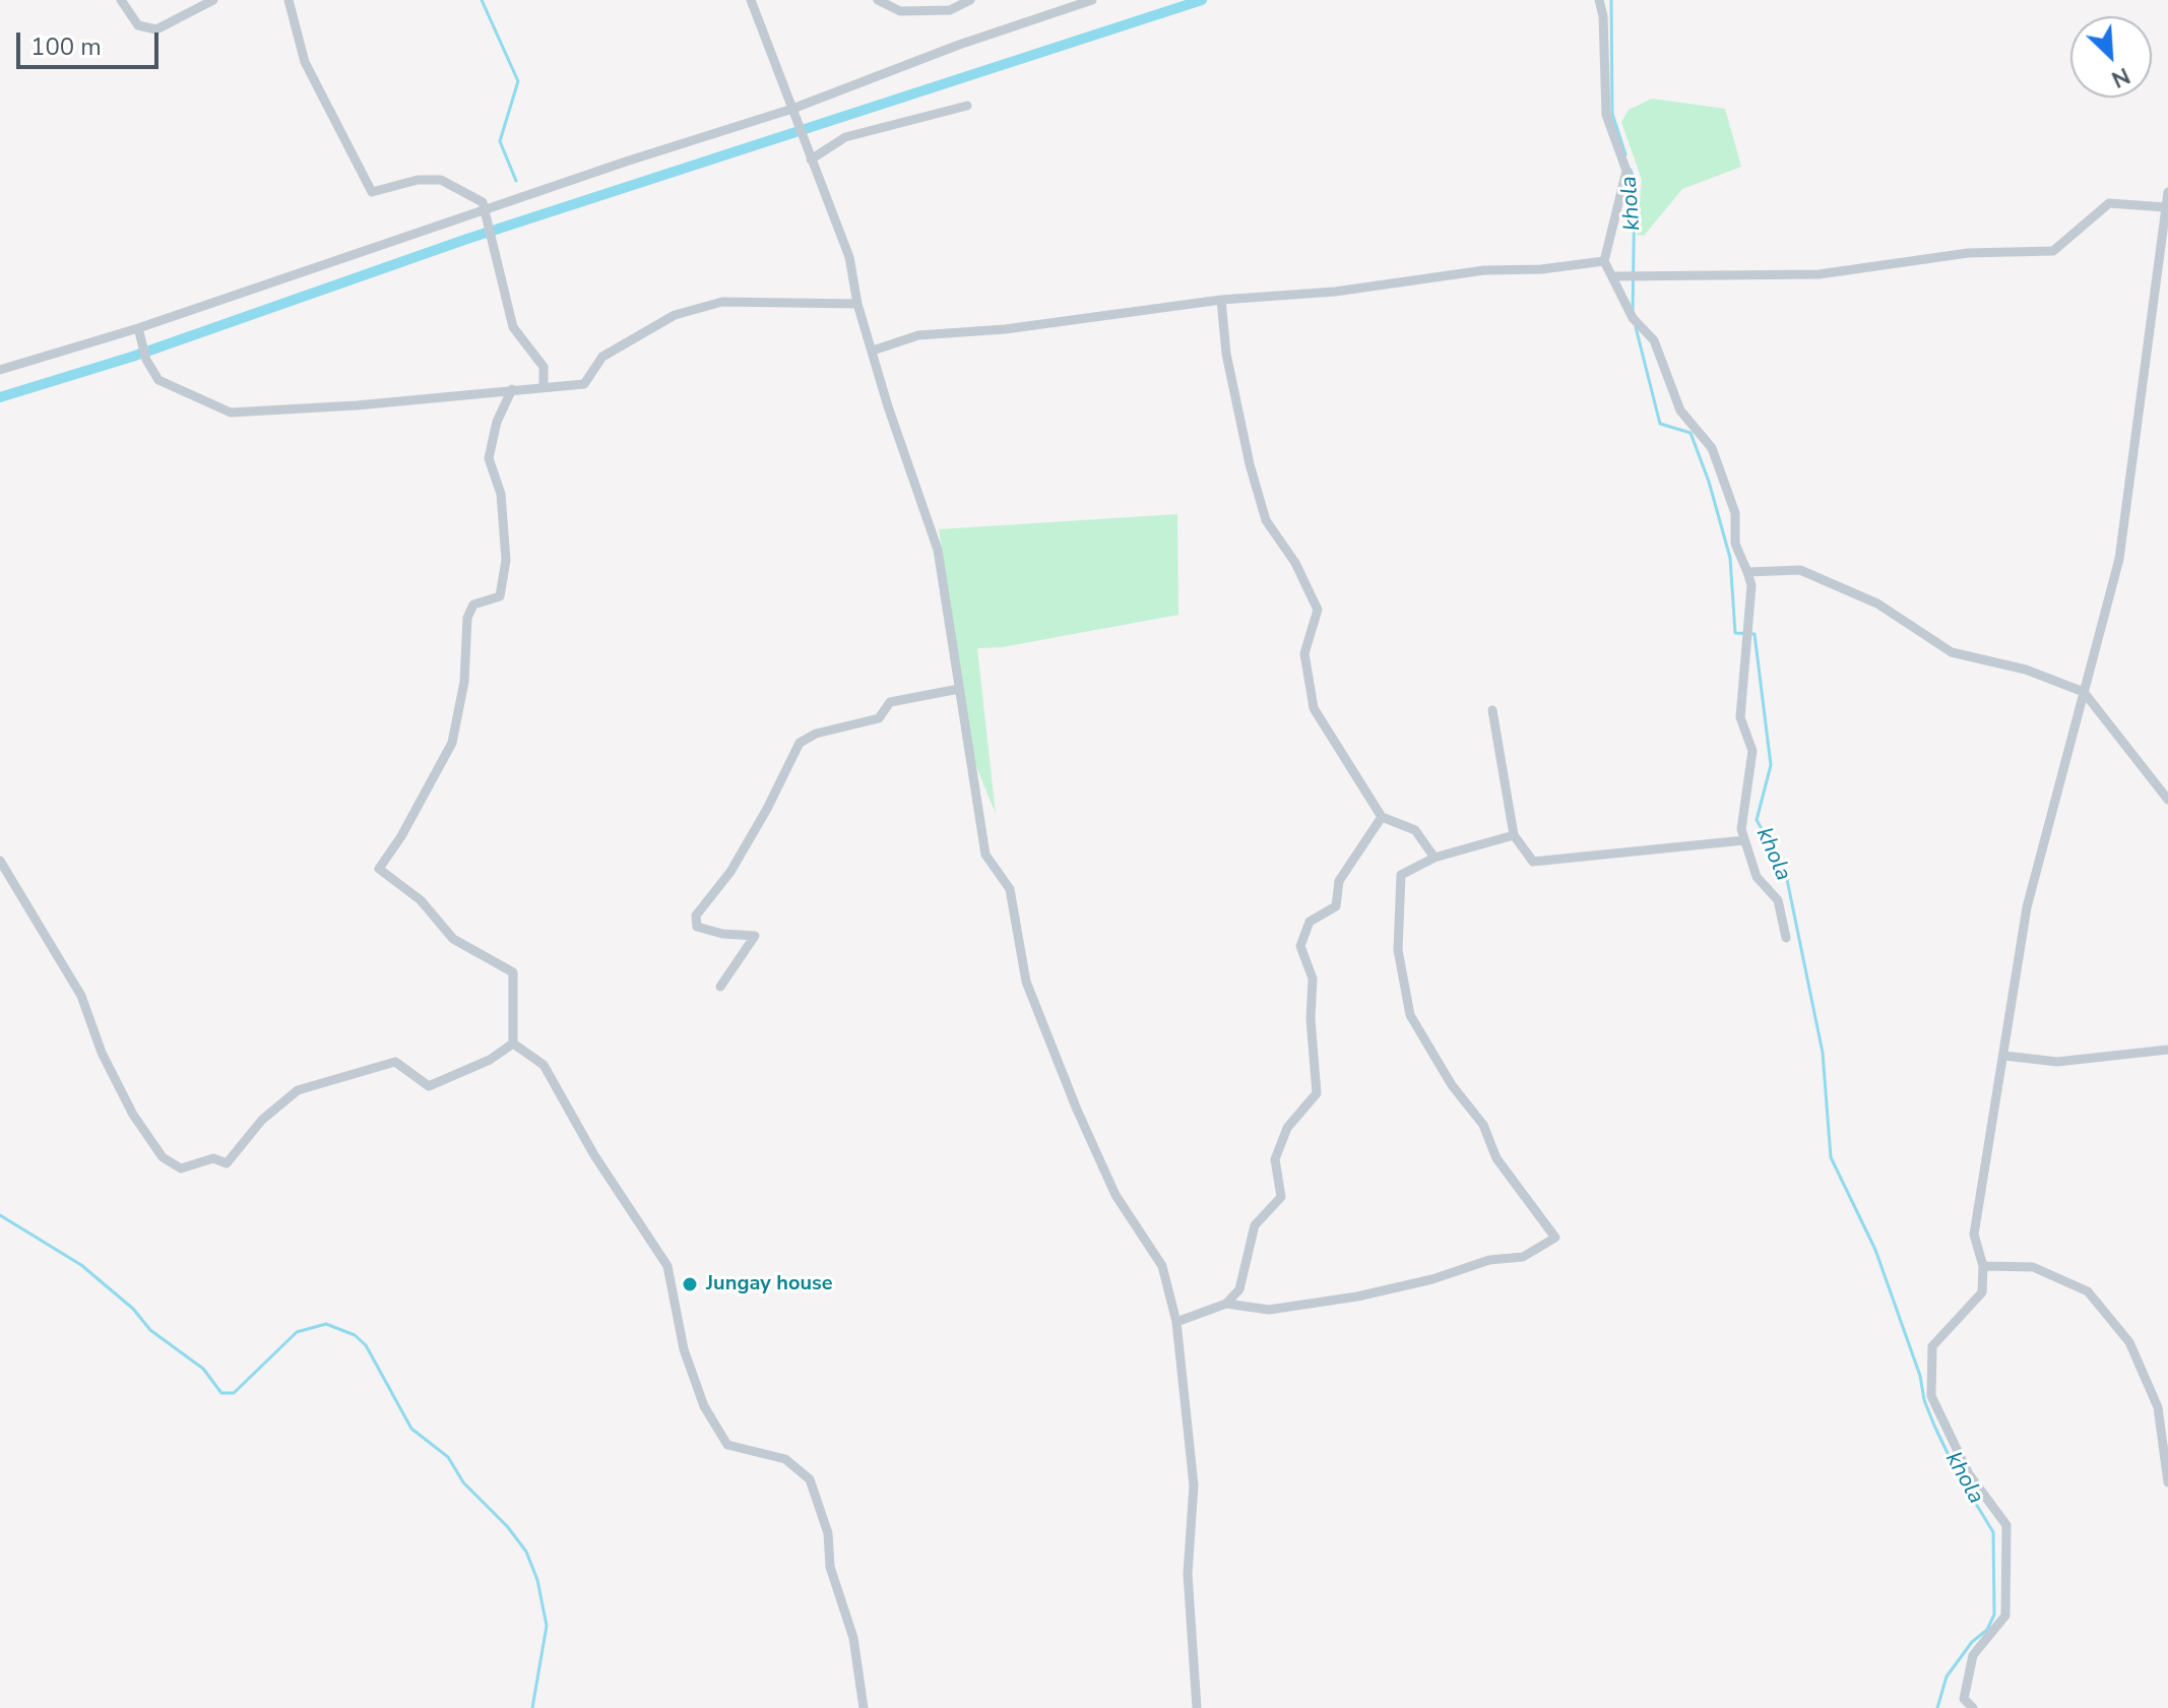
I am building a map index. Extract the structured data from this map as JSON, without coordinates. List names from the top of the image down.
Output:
{
  "water": ["khola"],
  "places": ["Jungay house"],
  "scale_bar": "100 m",
  "north": "bottom right"
}
